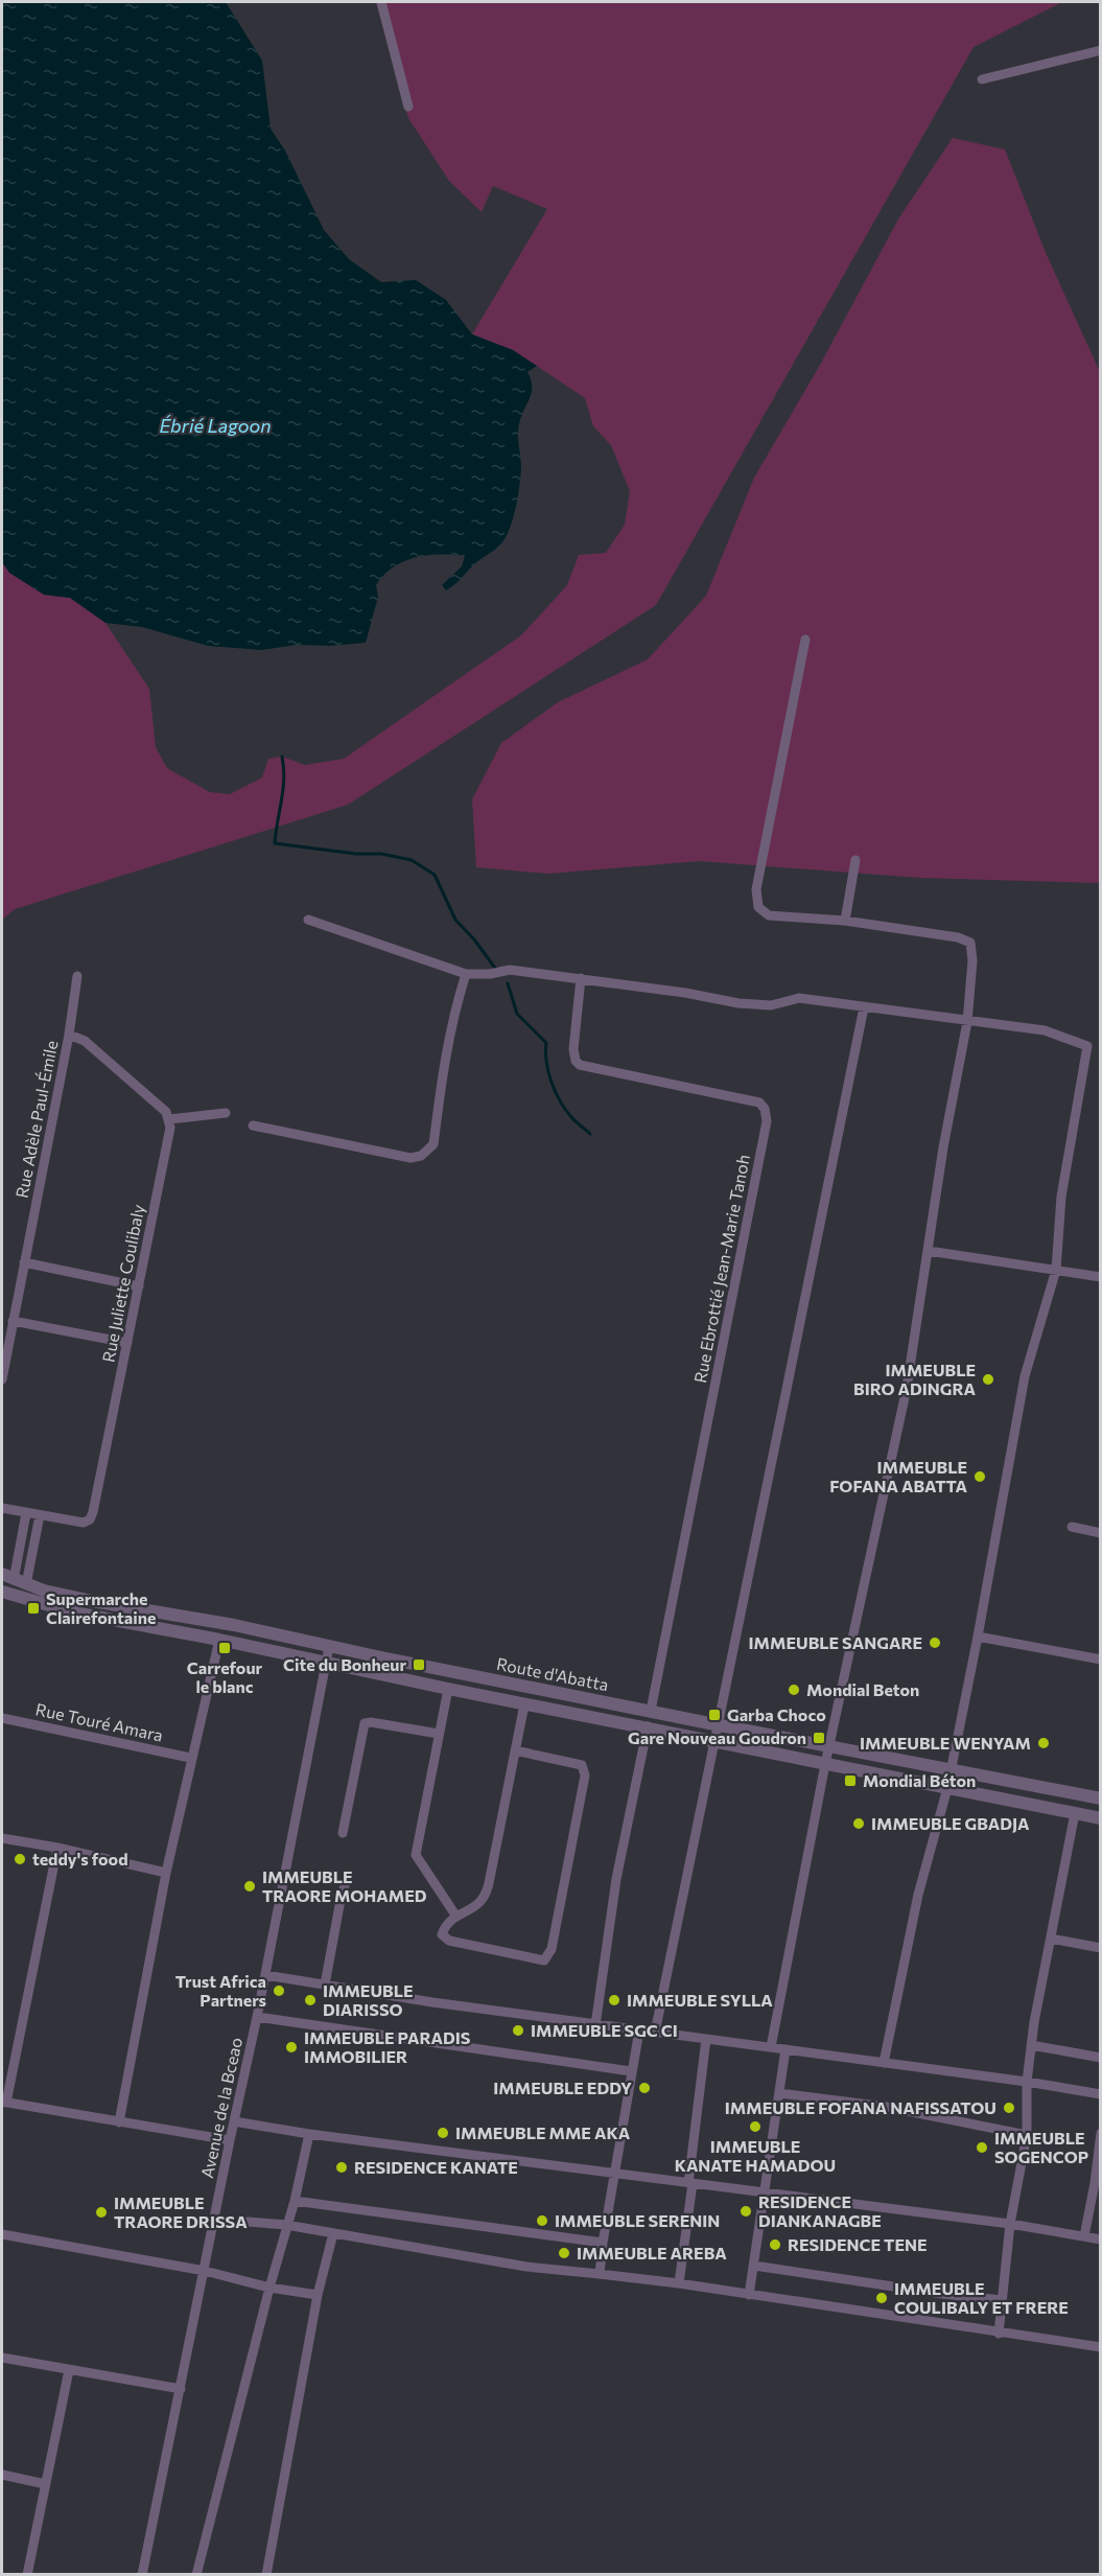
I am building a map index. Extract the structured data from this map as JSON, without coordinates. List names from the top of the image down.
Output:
{
  "streets": {
    "street": [
      "Rue Adèle Paul-Émile",
      "Rue Ebrottié Jean-Marie Tanoh",
      "Rue Juliette Coulibaly",
      "Route d'Abatta",
      "Rue Touré Amara",
      "Avenue de la Bceao"
    ]
  },
  "crossings": [
    ["Rue Ebrottié Jean-Marie Tanoh", "Route d'Abatta"],
    ["Route d'Abatta", "Avenue de la Bceao"]
  ],
  "water": ["Ébrié Lagoon"],
  "places": {
    "other": [
      "IMMEUBLE BIRO ADINGRA",
      "IMMEUBLE FOFANA ABATTA",
      "IMMEUBLE SANGARE",
      "Mondial Beton",
      "IMMEUBLE WENYAM",
      "IMMEUBLE GBADJA",
      "teddy's food",
      "IMMEUBLE TRAORE MOHAMED",
      "Trust Africa Partners",
      "IMMEUBLE DIARISSO",
      "IMMEUBLE SYLLA",
      "IMMEUBLE SGC CI",
      "IMMEUBLE PARADIS IMMOBILIER",
      "IMMEUBLE EDDY",
      "IMMEUBLE FOFANA NAFISSATOU",
      "IMMEUBLE KANATE HAMADOU",
      "IMMEUBLE MME AKA",
      "IMMEUBLE SOGENCOP",
      "RESIDENCE KANATE",
      "RESIDENCE DIANKANAGBE",
      "IMMEUBLE TRAORE DRISSA",
      "IMMEUBLE SERENIN",
      "RESIDENCE TENE",
      "IMMEUBLE AREBA",
      "IMMEUBLE COULIBALY ET FRERE"
    ],
    "transit": [
      "Supermarche Clairefontaine",
      "Carrefour le blanc",
      "Cite du Bonheur",
      "Garba Choco",
      "Gare Nouveau Goudron",
      "Mondial Béton"
    ]
  }
}
